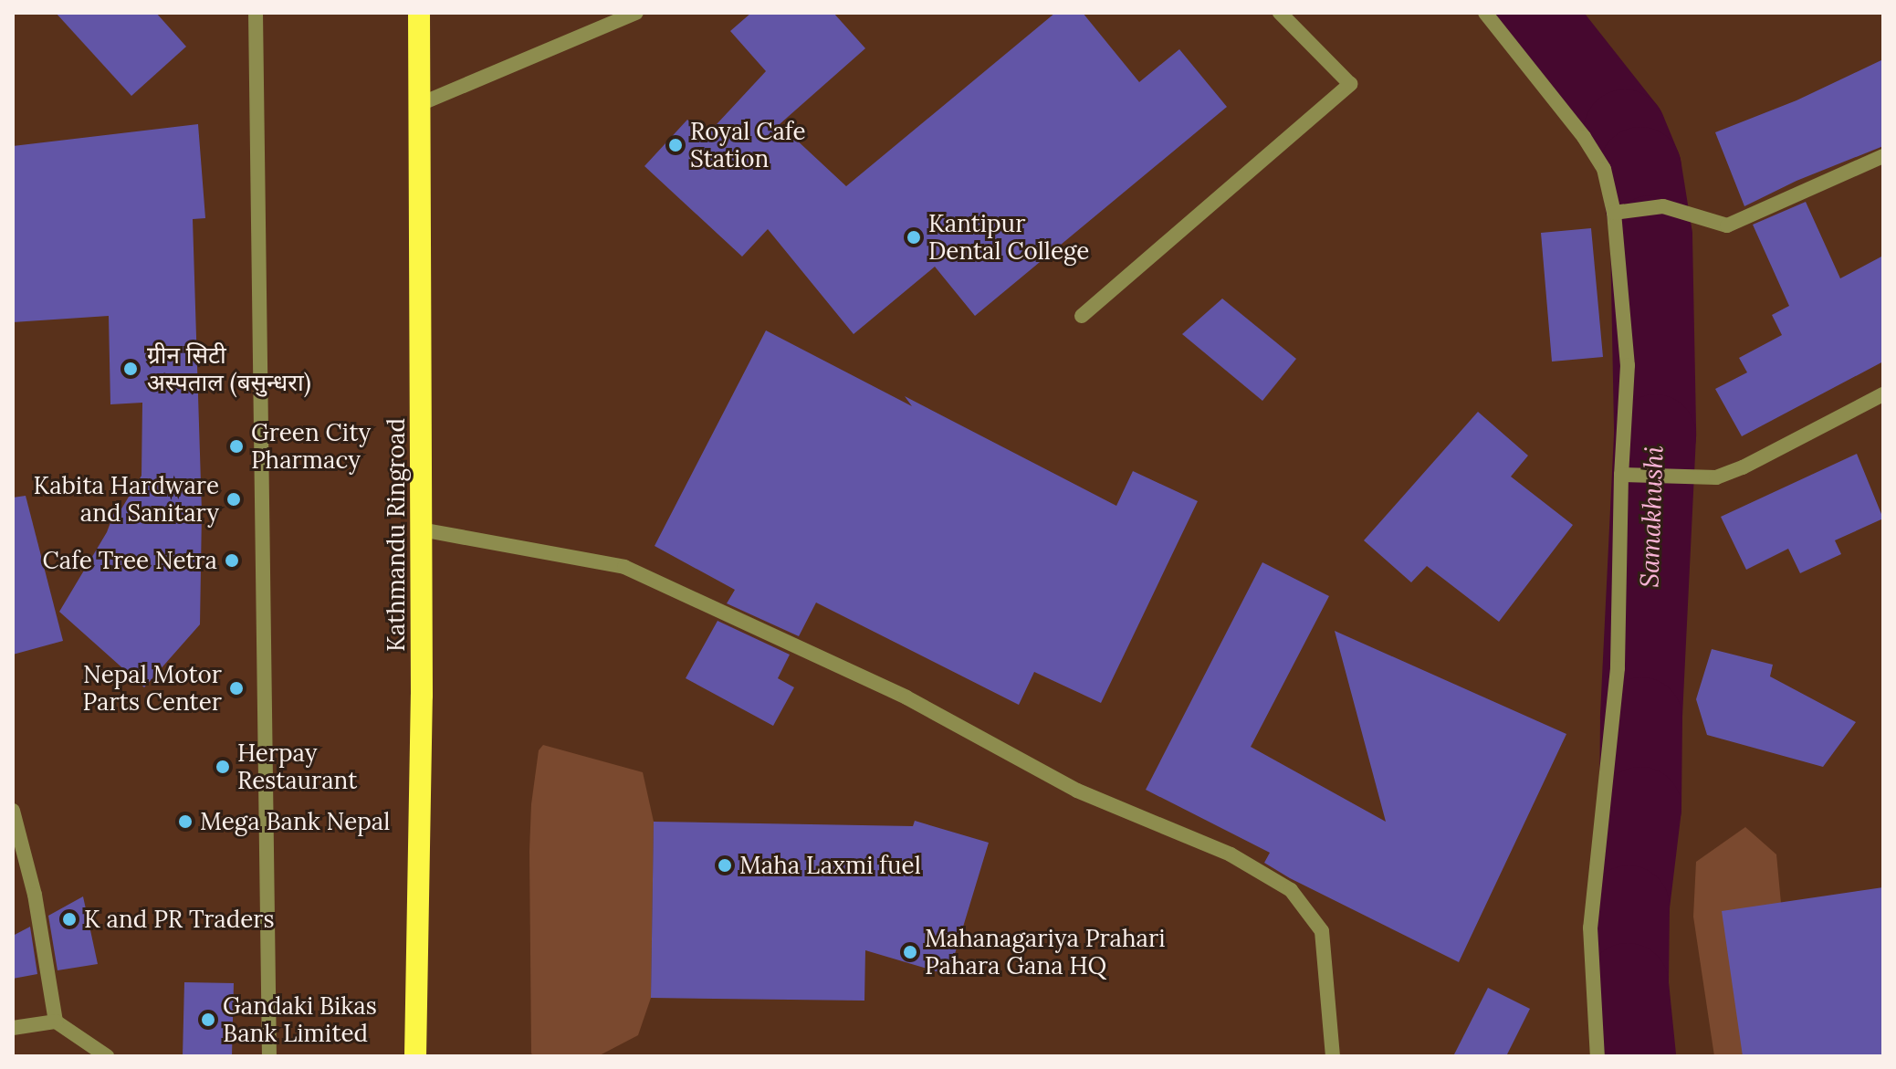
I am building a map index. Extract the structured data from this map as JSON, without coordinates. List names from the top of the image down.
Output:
{
  "streets": {
    "highway": ["Kathmandu Ringroad"]
  },
  "water": ["Samakhushi"],
  "places": [
    "Royal Cafe Station",
    "Kantipur Dental College",
    "ग्रीन सिटी अस्पताल (बसुन्धरा)",
    "Green City Pharmacy",
    "Kabita Hardware and Sanitary",
    "Cafe Tree Netra",
    "Nepal Motor Parts Center",
    "Herpay Restaurant",
    "Mega Bank Nepal",
    "Maha Laxmi fuel",
    "K and PR Traders",
    "Mahanagariya Prahari Pahara Gana HQ",
    "Gandaki Bikas Bank Limited"
  ]
}
